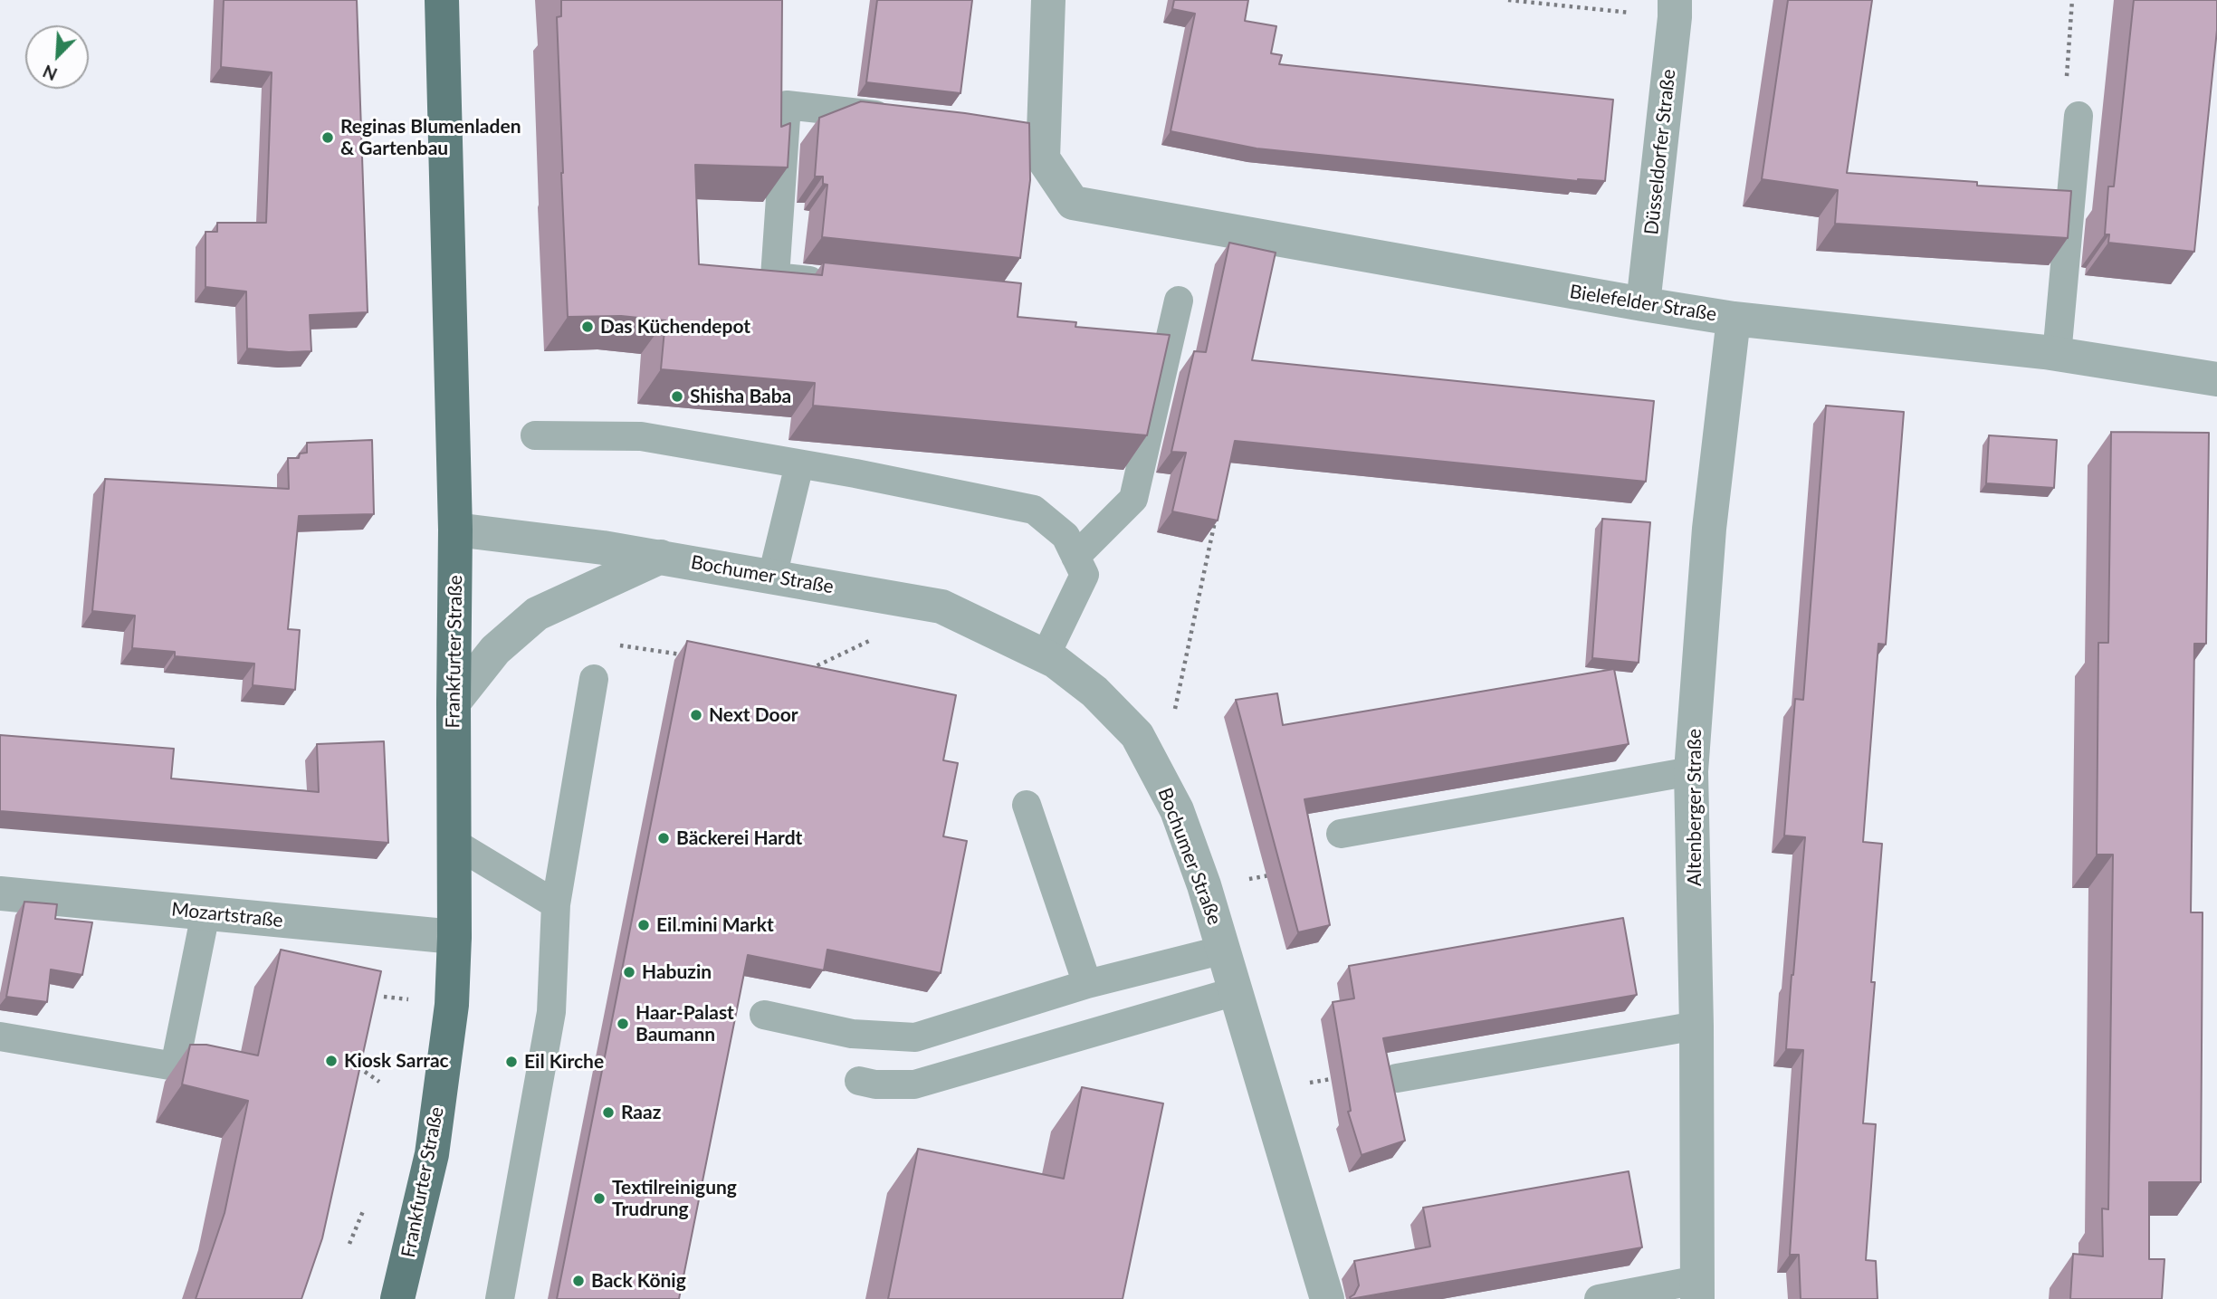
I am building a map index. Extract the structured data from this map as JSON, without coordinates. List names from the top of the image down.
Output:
{
  "streets": {
    "main road": ["Frankfurter Straße"],
    "street": [
      "Düsseldorfer Straße",
      "Bielefelder Straße",
      "Bochumer Straße",
      "Altenberger Straße",
      "Mozartstraße"
    ]
  },
  "crossings": [
    ["Düsseldorfer Straße", "Bielefelder Straße"],
    ["Bielefelder Straße", "Altenberger Straße"],
    ["Bochumer Straße", "Frankfurter Straße"],
    ["Frankfurter Straße", "Mozartstraße"]
  ],
  "places": [
    "Reginas Blumenladen & Gartenbau",
    "Das Küchendepot",
    "Shisha Baba",
    "Next Door",
    "Bäckerei Hardt",
    "Eil.mini Markt",
    "Habuzin",
    "Haar-Palast Baumann",
    "Kiosk Sarrac",
    "Eil Kirche",
    "Raaz",
    "Textilreinigung Trudrung",
    "Back König"
  ],
  "north": "bottom left"
}
